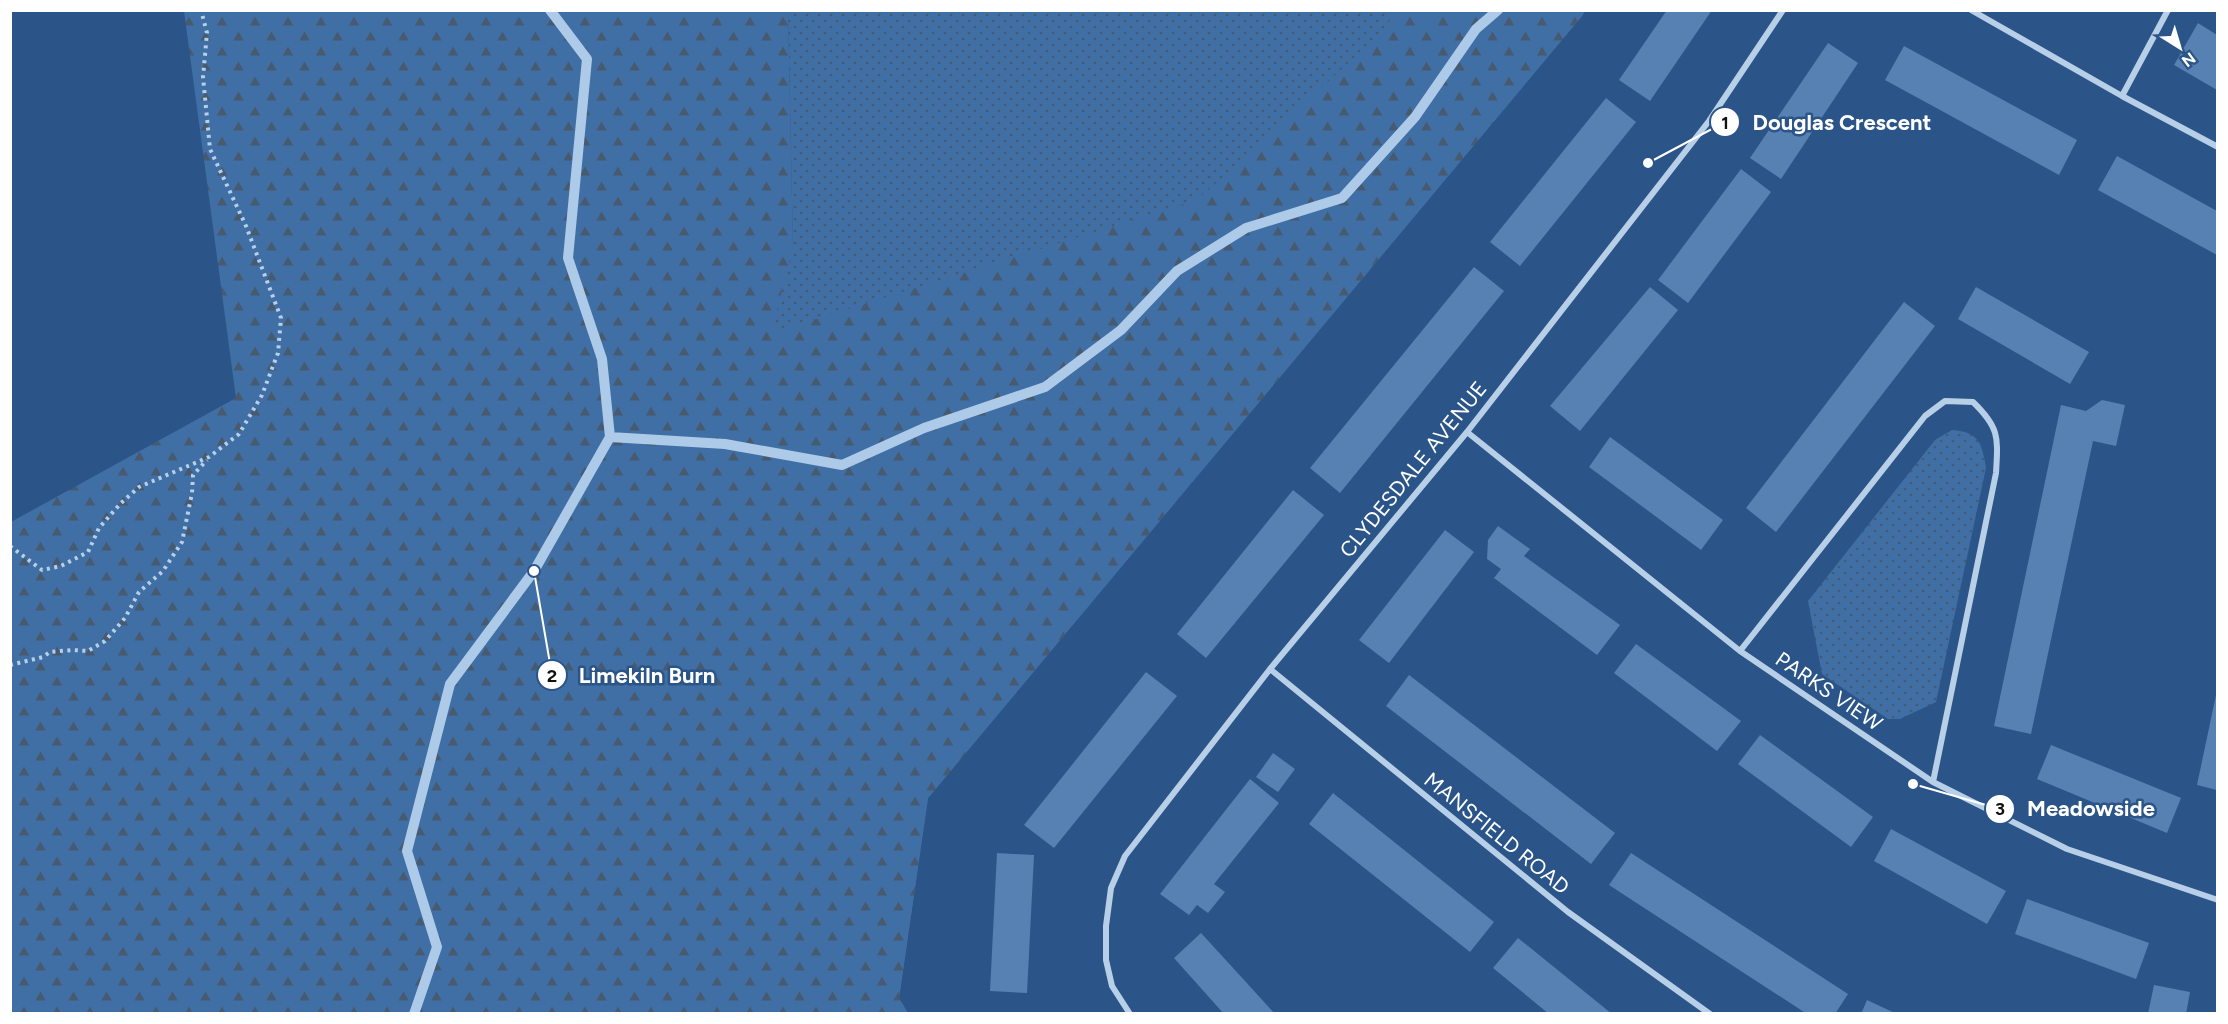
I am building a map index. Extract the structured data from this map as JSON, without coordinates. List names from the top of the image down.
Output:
{
  "streets": {
    "street": ["CLYDESDALE AVENUE", "PARKS VIEW", "MANSFIELD ROAD"]
  },
  "crossings": [
    ["CLYDESDALE AVENUE", "PARKS VIEW"],
    ["CLYDESDALE AVENUE", "MANSFIELD ROAD"]
  ],
  "places": ["Douglas Crescent", "Limekiln Burn", "Meadowside"],
  "north": "bottom right"
}
